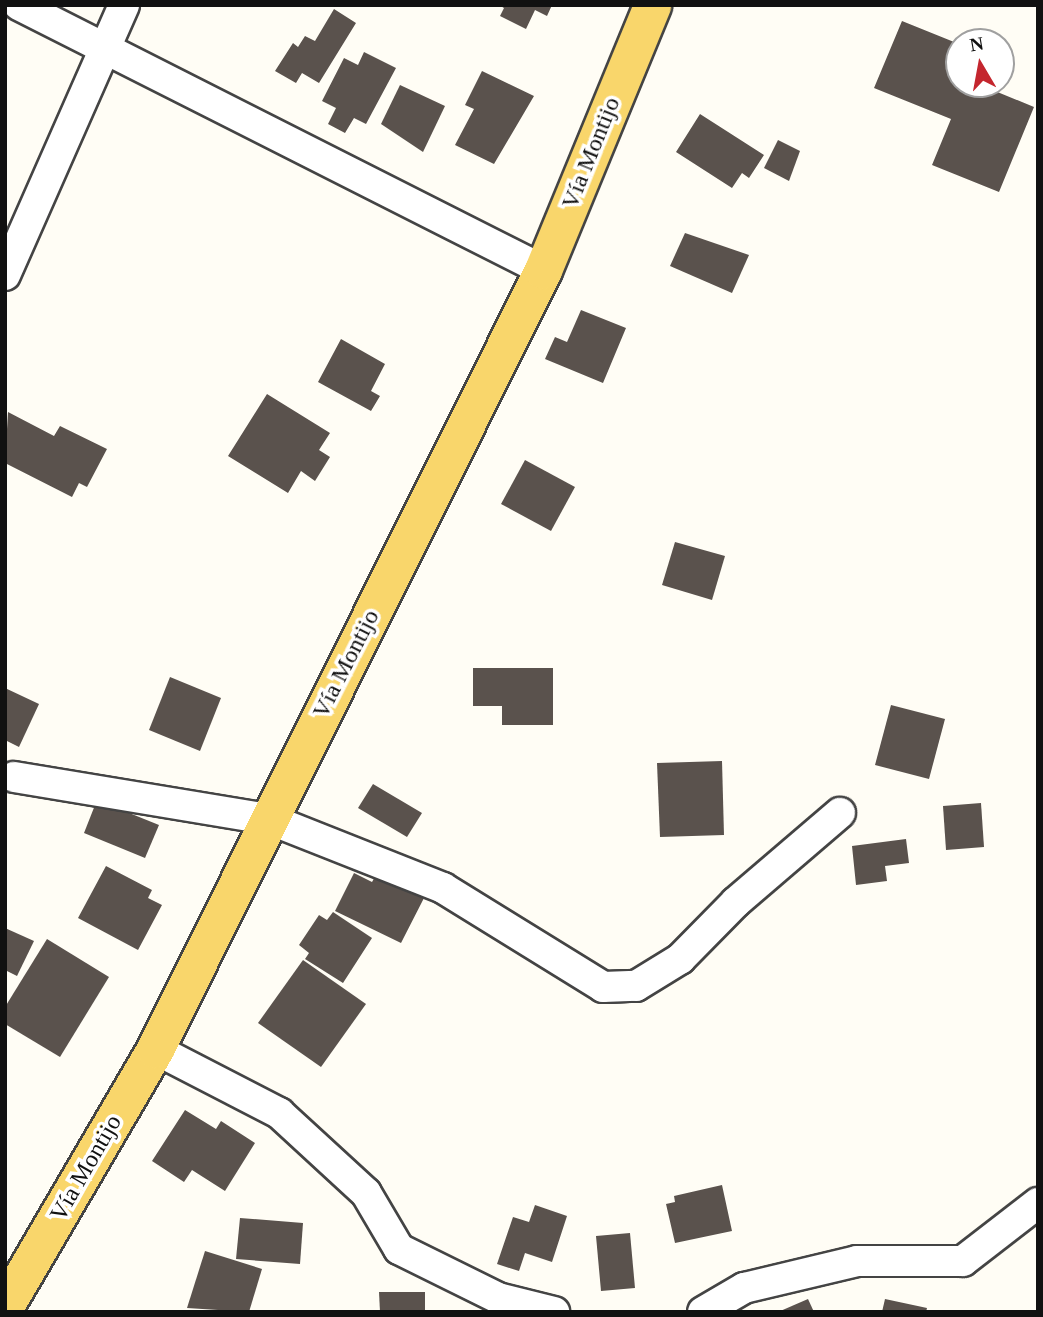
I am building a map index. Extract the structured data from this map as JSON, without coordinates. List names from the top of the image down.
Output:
{
  "streets": {
    "main road": ["Vía Montijo"]
  },
  "north": "top"
}
